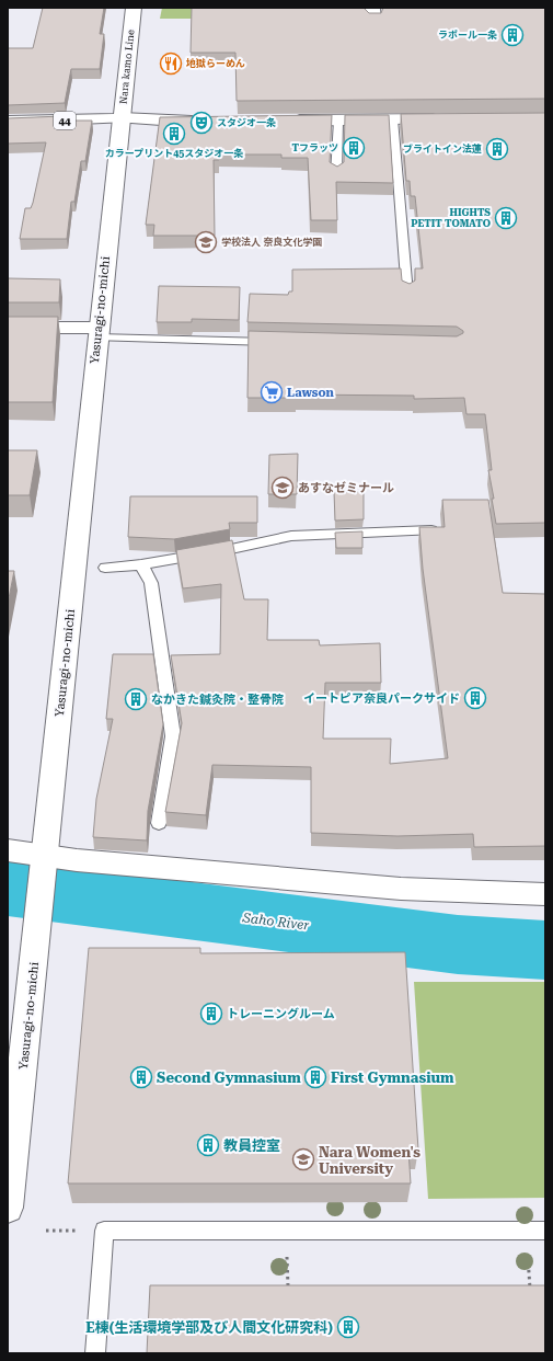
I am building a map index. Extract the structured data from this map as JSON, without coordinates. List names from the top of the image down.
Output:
{
  "streets": {
    "street": ["Nara kamo Line", "44", "Yasuragi-no-michi"]
  },
  "crossings": [
    ["Nara kamo Line", "Yasuragi-no-michi"]
  ],
  "water": ["Saho River"],
  "places": {
    "building": [
      "ラポール一条",
      "カラープリント45スタジオ一条",
      "Tフラッツ",
      "ブライトイン法蓮",
      "HIGHTS PETIT TOMATO",
      "イートピア奈良パークサイド",
      "なかきた鍼灸院・整骨院",
      "トレーニングルーム",
      "Second Gymnasium",
      "First Gymnasium",
      "教員控室",
      "E棟(生活環境学部及び人間文化研究科)"
    ],
    "restaurant": ["地獄らーめん"],
    "theatre": ["スタジオ一条"],
    "school or university": ["学校法人 奈良文化学園", "あすなゼミナール", "Nara Women's University"],
    "supermarket": ["Lawson"]
  }
}
